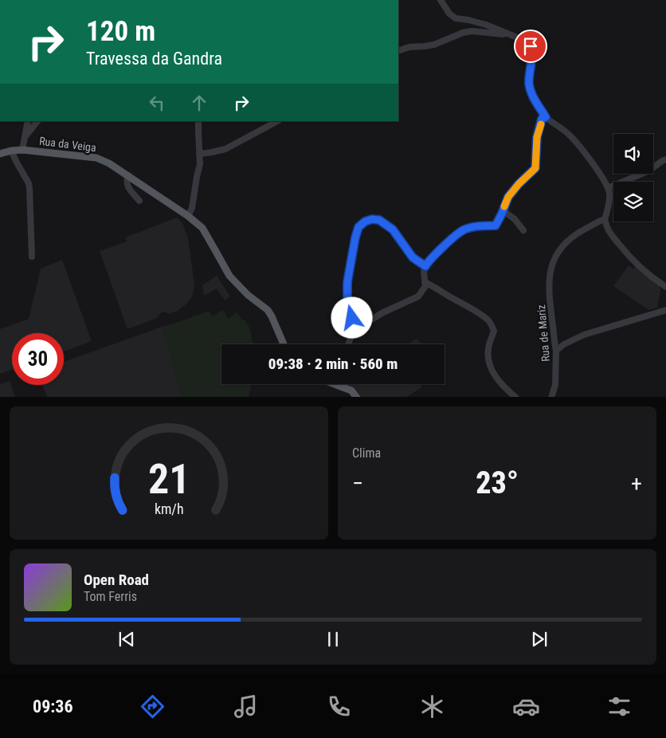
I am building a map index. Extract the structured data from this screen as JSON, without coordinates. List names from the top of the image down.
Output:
{
  "streets": {
    "main road": ["Rua da Veiga"],
    "street": ["Rua de Mariz"]
  },
  "page": {
    "turn": ["120 m", "Travessa da Gandra"],
    "limit": "30",
    "trip": "09:38 · 2 min · 560 m",
    "tile": "Clima",
    "heat": ["−", "23°", "+"],
    "song": ["Open Road", "Tom Ferris"],
    "tabs": "09:36",
    "gauge": ["21", "km/h"]
  }
}
